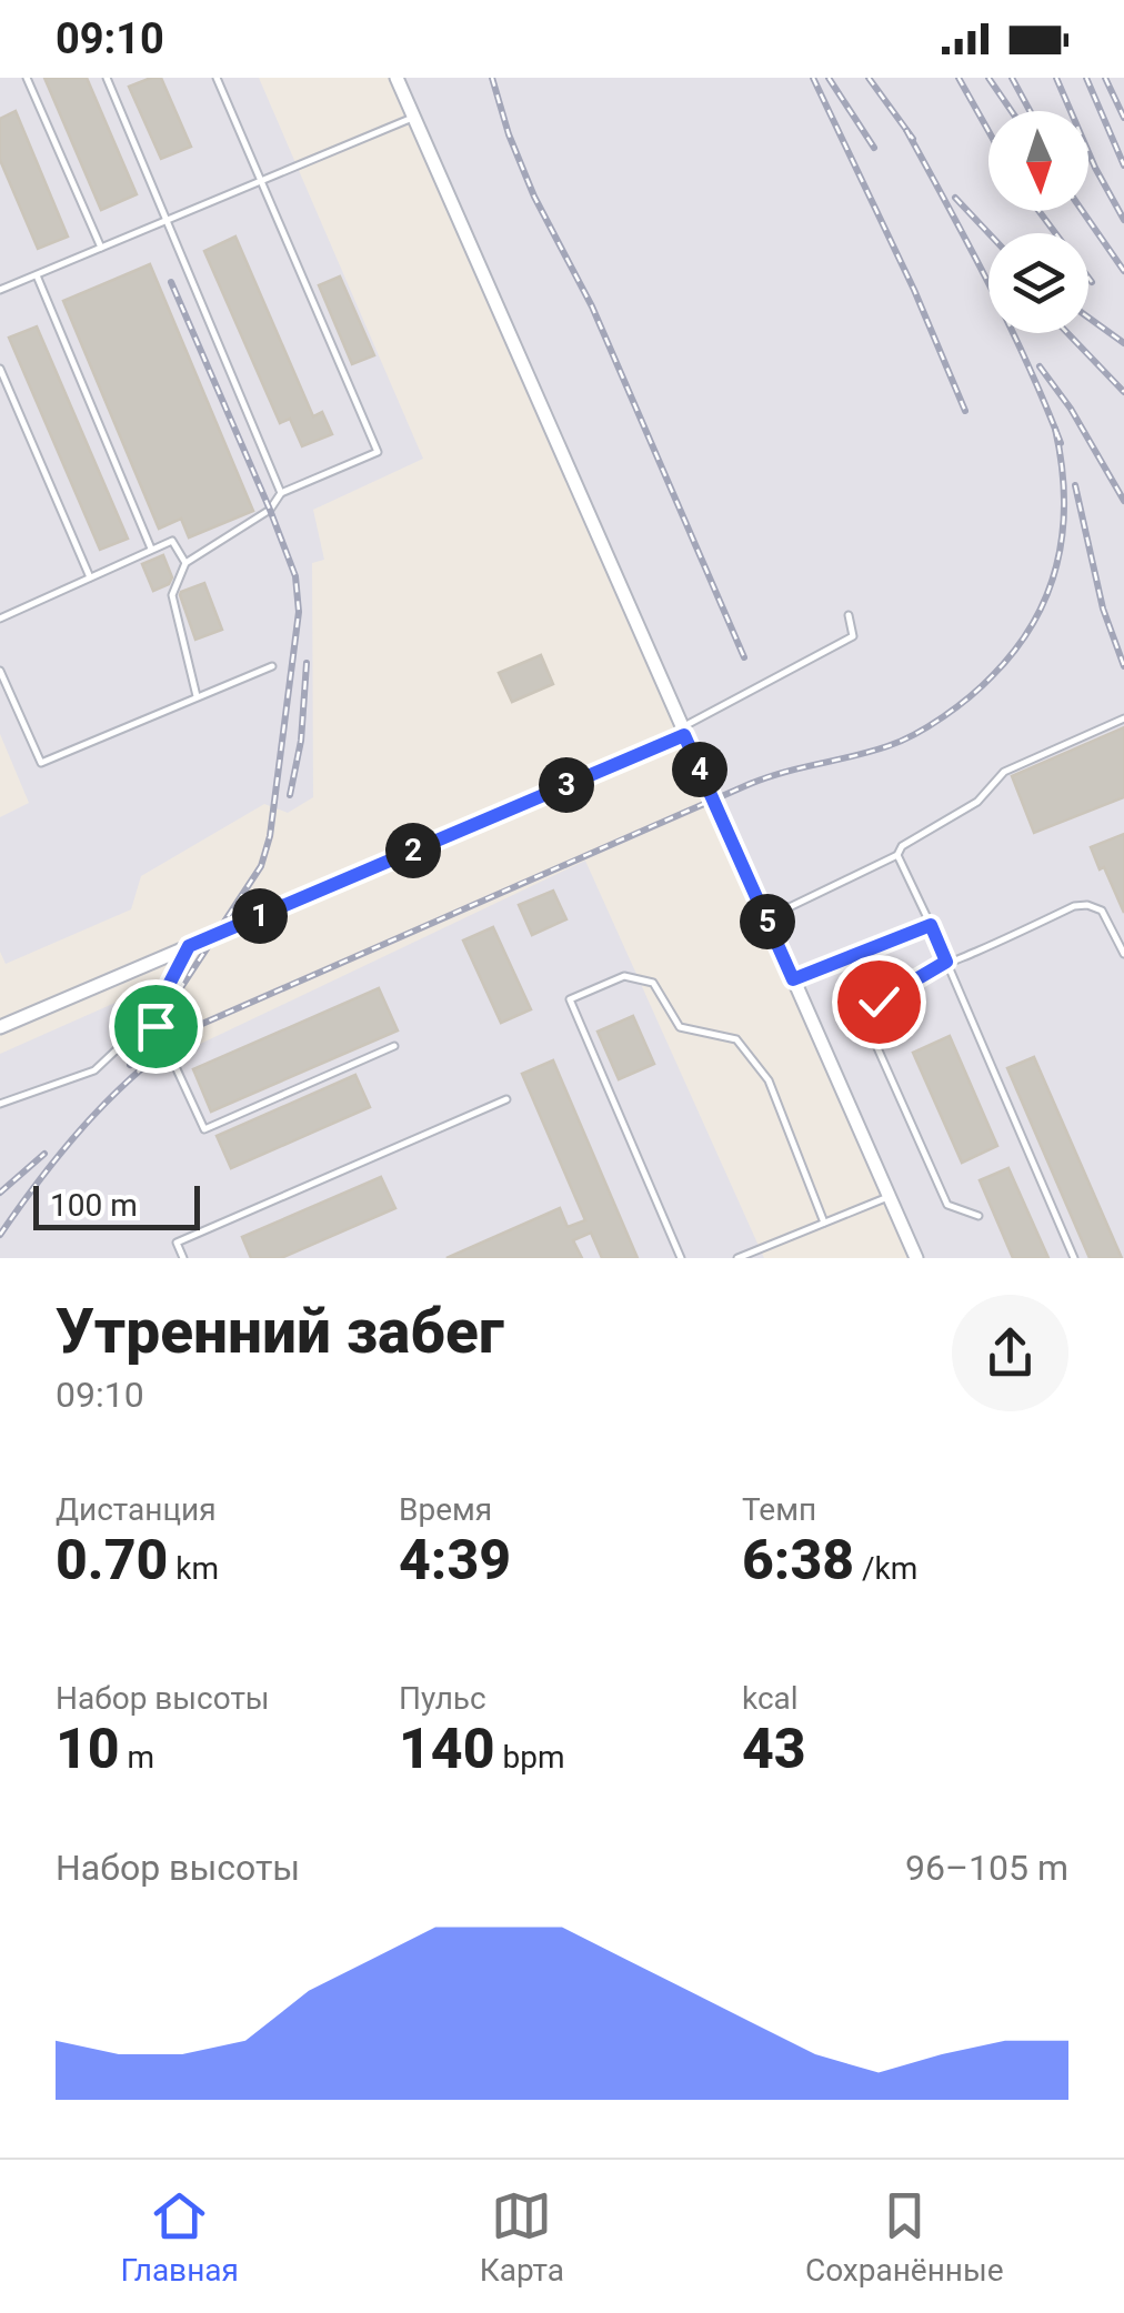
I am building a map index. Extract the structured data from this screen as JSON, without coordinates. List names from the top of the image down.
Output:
{
  "scale_bar": "100 m",
  "north": "bottom",
  "page": {
    "status": "09:10",
    "pins": [
      "4",
      "3",
      "2",
      "1",
      "5"
    ],
    "scale": "100 m",
    "heading": ["Утренний забег", "09:10"],
    "stats": [
      ["Дистанция", "0.70 km"],
      ["Время", "4:39"],
      ["Темп", "6:38 /km"],
      ["Набор высоты", "10 m"],
      ["Пульс", "140 bpm"],
      ["kcal", "43"]
    ],
    "chart": ["Набор высоты", "96–105 m"],
    "tabs": ["Главная", "Карта", "Сохранённые"]
  }
}
